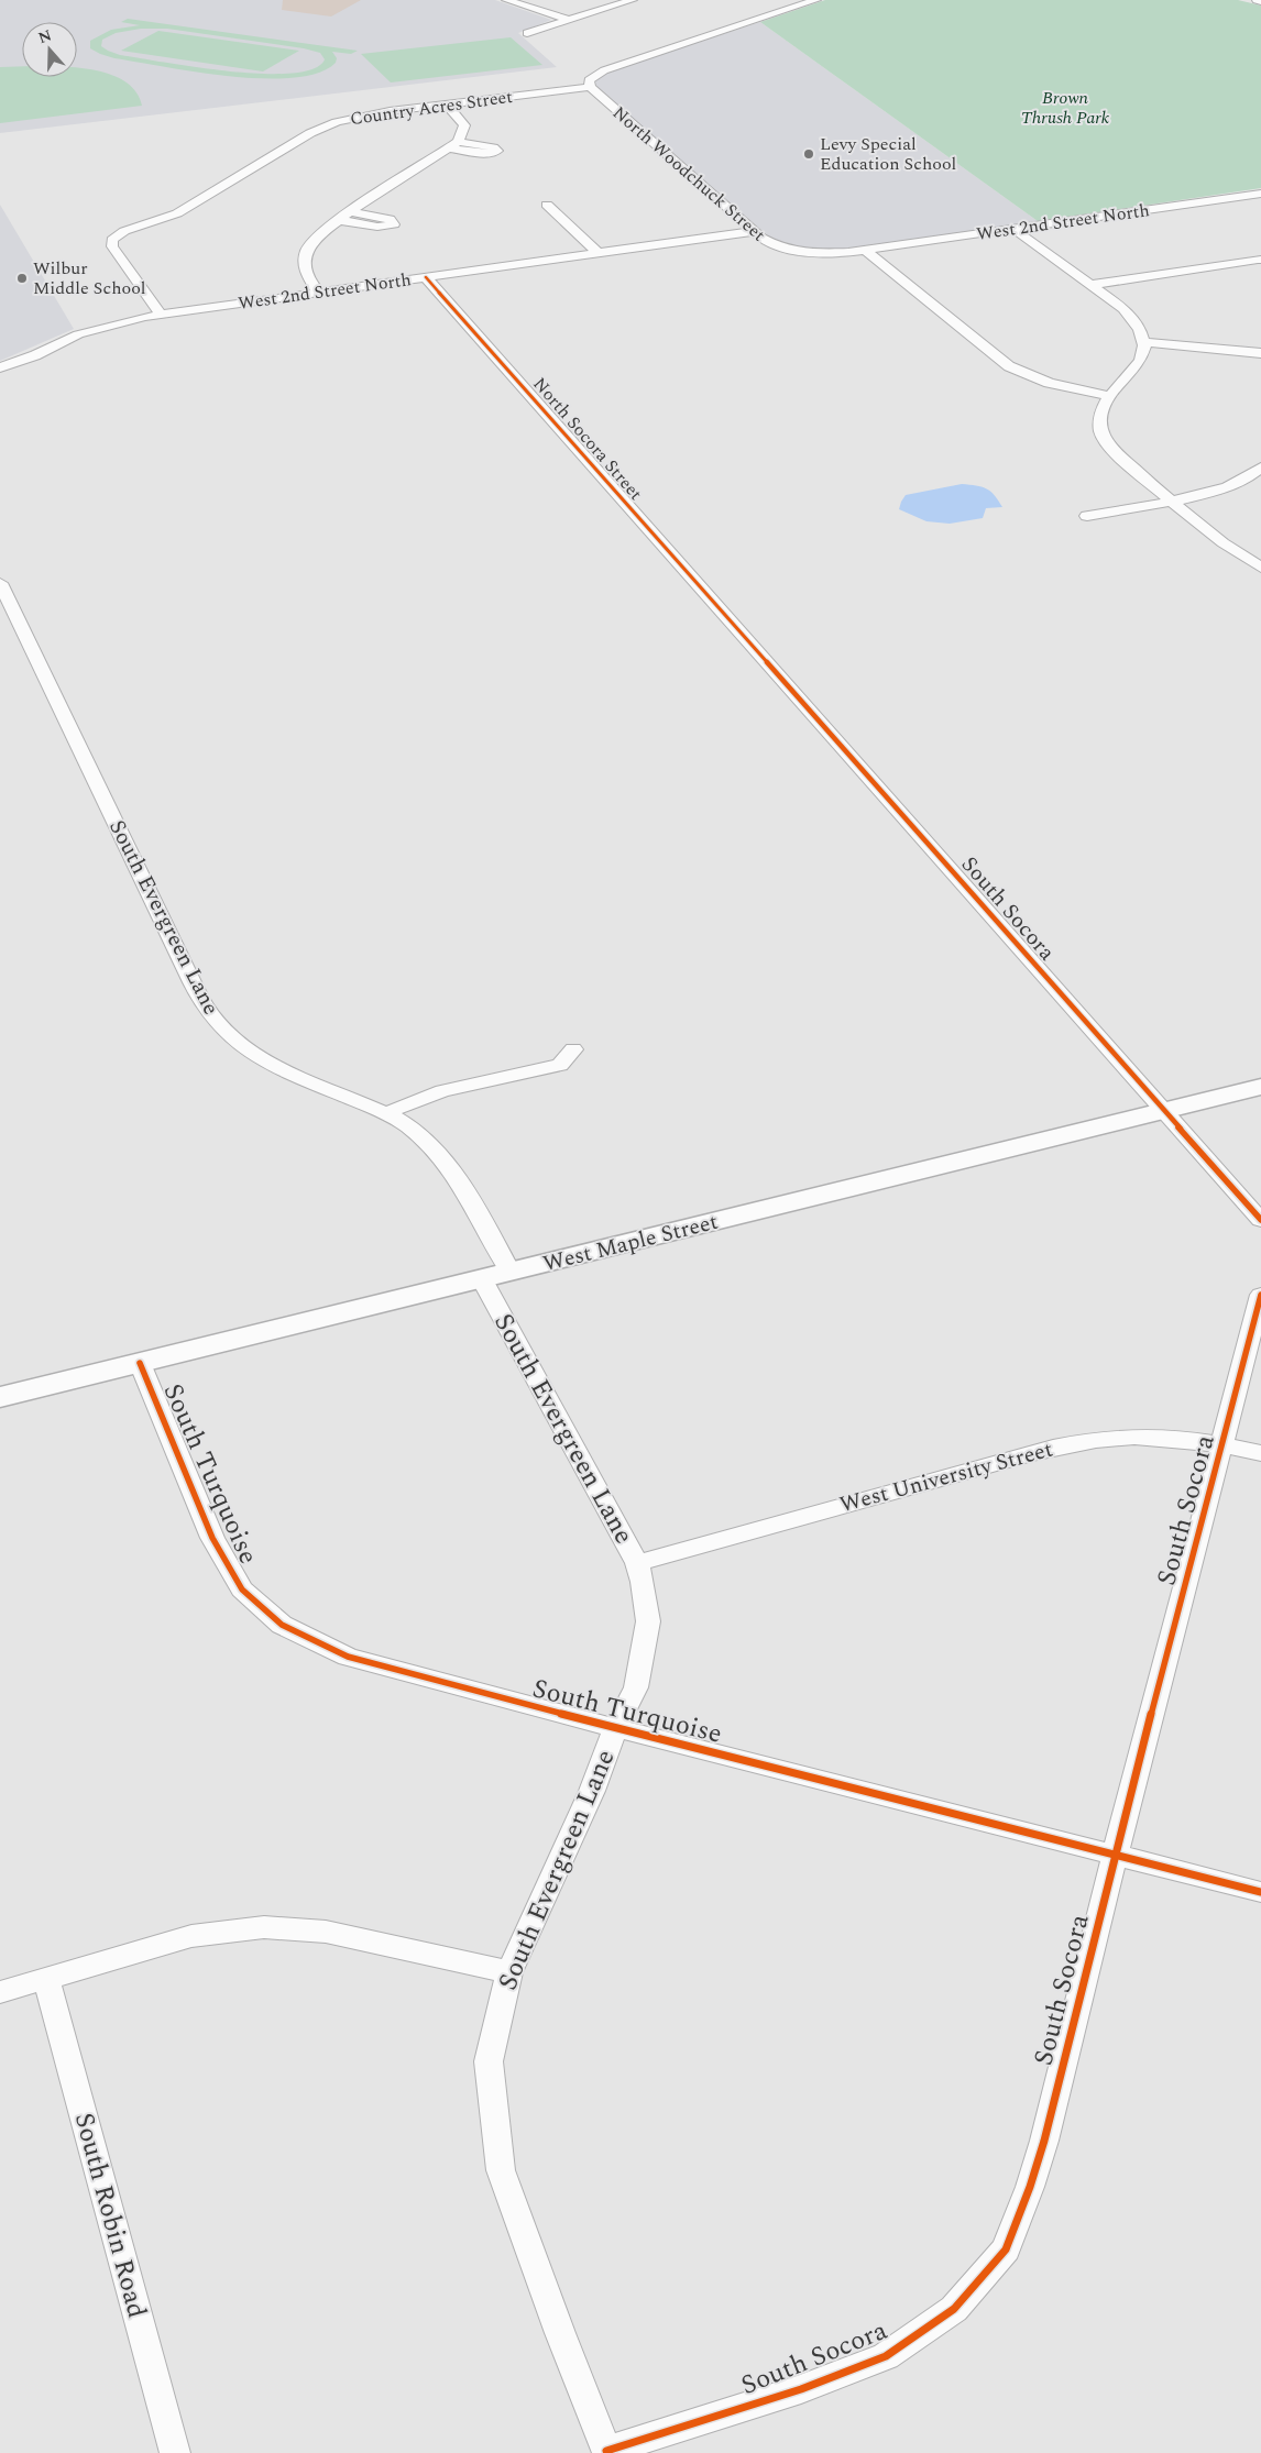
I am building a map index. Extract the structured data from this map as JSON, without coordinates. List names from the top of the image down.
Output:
{
  "streets": {
    "main road": ["West Maple Street"],
    "street": [
      "Country Acres Street",
      "North Woodchuck Street",
      "West 2nd Street North",
      "North Socora Street",
      "South Socora",
      "South Evergreen Lane",
      "South Turquoise",
      "West University Street",
      "South Robin Road"
    ]
  },
  "crossings": [
    ["Country Acres Street", "North Woodchuck Street"],
    ["Country Acres Street", "West 2nd Street North"],
    ["North Woodchuck Street", "West 2nd Street North"],
    ["West 2nd Street North", "North Socora Street"],
    ["North Socora Street", "South Socora"],
    ["South Socora", "South Evergreen Lane"],
    ["South Socora", "West Maple Street"],
    ["South Socora", "South Turquoise"],
    ["South Socora", "West University Street"],
    ["South Evergreen Lane", "West Maple Street"],
    ["South Evergreen Lane", "South Turquoise"],
    ["South Evergreen Lane", "West University Street"],
    ["West Maple Street", "South Turquoise"]
  ],
  "parks": ["Brown Thrush Park"],
  "places": ["Levy Special Education School", "Wilbur Middle School"],
  "north": "top"
}
